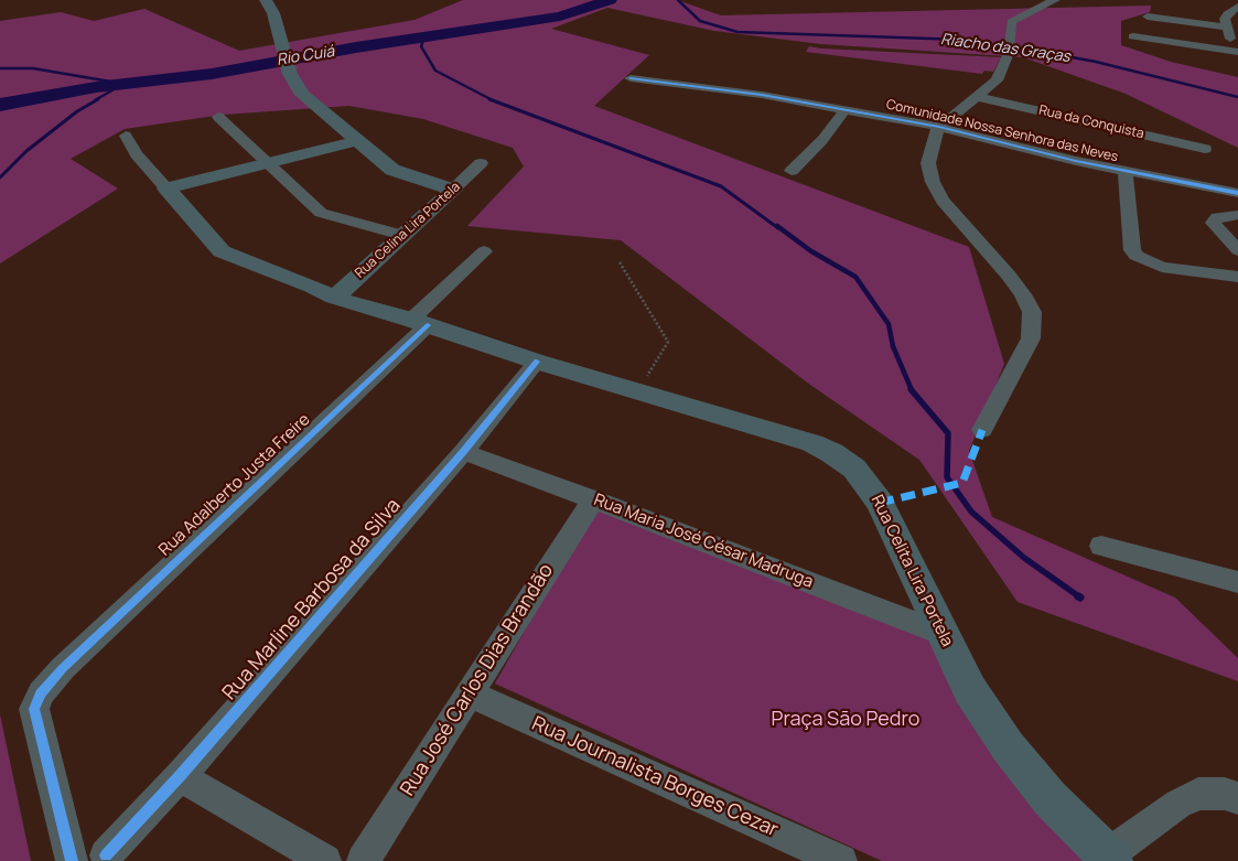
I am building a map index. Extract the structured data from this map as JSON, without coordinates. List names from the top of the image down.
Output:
{
  "streets": {
    "main road": ["Rua Celina Lira Portela", "Rua Celita Lira Portela"],
    "street": [
      "Rua da Conquista",
      "Comunidade Nossa Senhora das Neves",
      "Rua Adalberto Justa Freire",
      "Rua Maria José César Madruga",
      "Rua Marline Barbosa da Silva",
      "Rua José Carlos Dias Brandão",
      "Rua Journalista Borges Cezar"
    ]
  },
  "crossings": [
    ["Rua da Conquista", "Comunidade Nossa Senhora das Neves"],
    ["Rua Celina Lira Portela", "Rua Celita Lira Portela"],
    ["Rua Adalberto Justa Freire", "Rua Celita Lira Portela"],
    ["Rua Maria José César Madruga", "Rua Celita Lira Portela"],
    ["Rua Maria José César Madruga", "Rua Marline Barbosa da Silva"],
    ["Rua Maria José César Madruga", "Rua José Carlos Dias Brandão"],
    ["Rua Celita Lira Portela", "Rua Marline Barbosa da Silva"],
    ["Rua José Carlos Dias Brandão", "Rua Journalista Borges Cezar"]
  ],
  "water": ["Riacho das Graças", "Rio Cuiá"],
  "parks": ["Praça São Pedro"]
}
